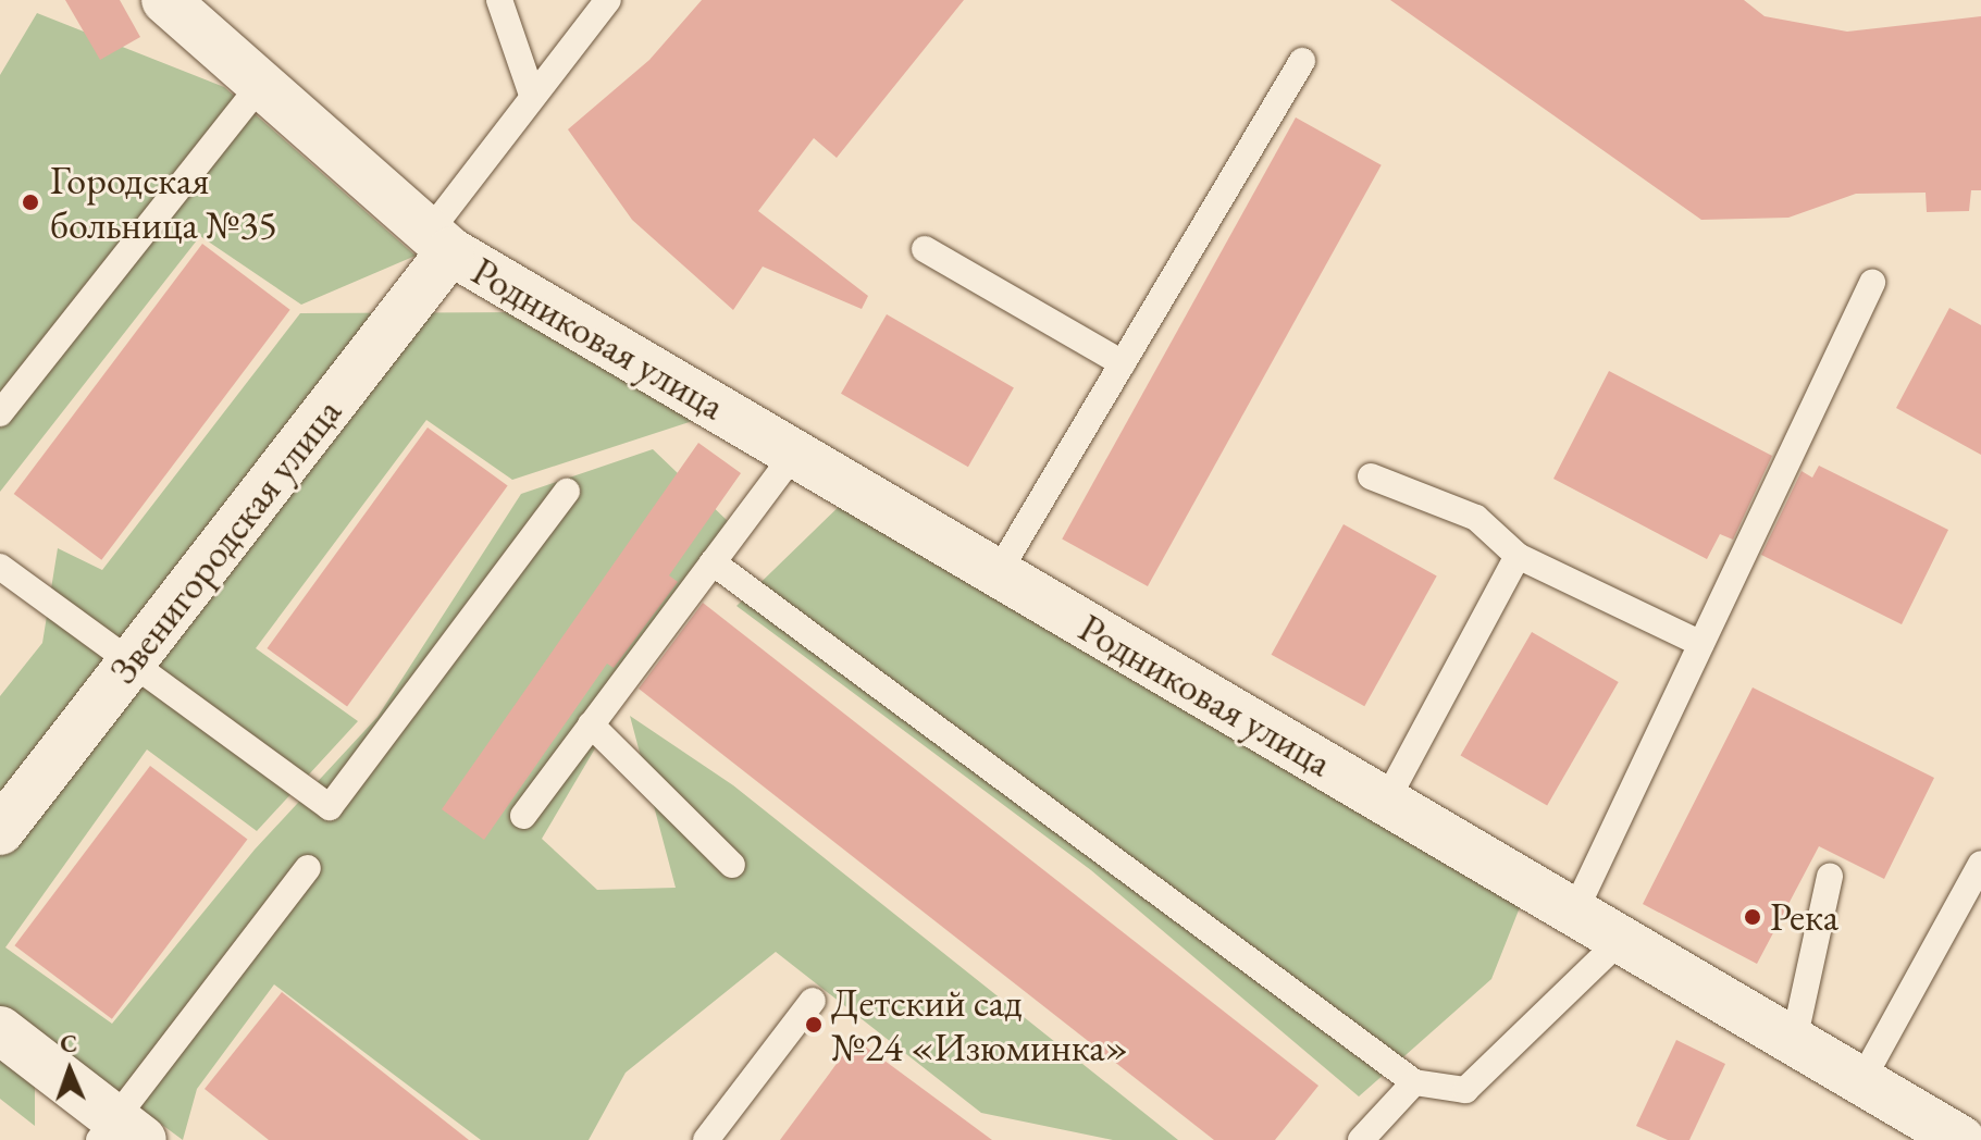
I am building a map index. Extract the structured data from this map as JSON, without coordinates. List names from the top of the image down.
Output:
{
  "streets": {
    "street": ["Родниковая улица", "Звенигородская улица"]
  },
  "crossings": [
    ["Родниковая улица", "Звенигородская улица"]
  ],
  "places": ["Городская больница №35", "Река", "Детский сад №24 «Изюминка»"],
  "north": "top"
}
